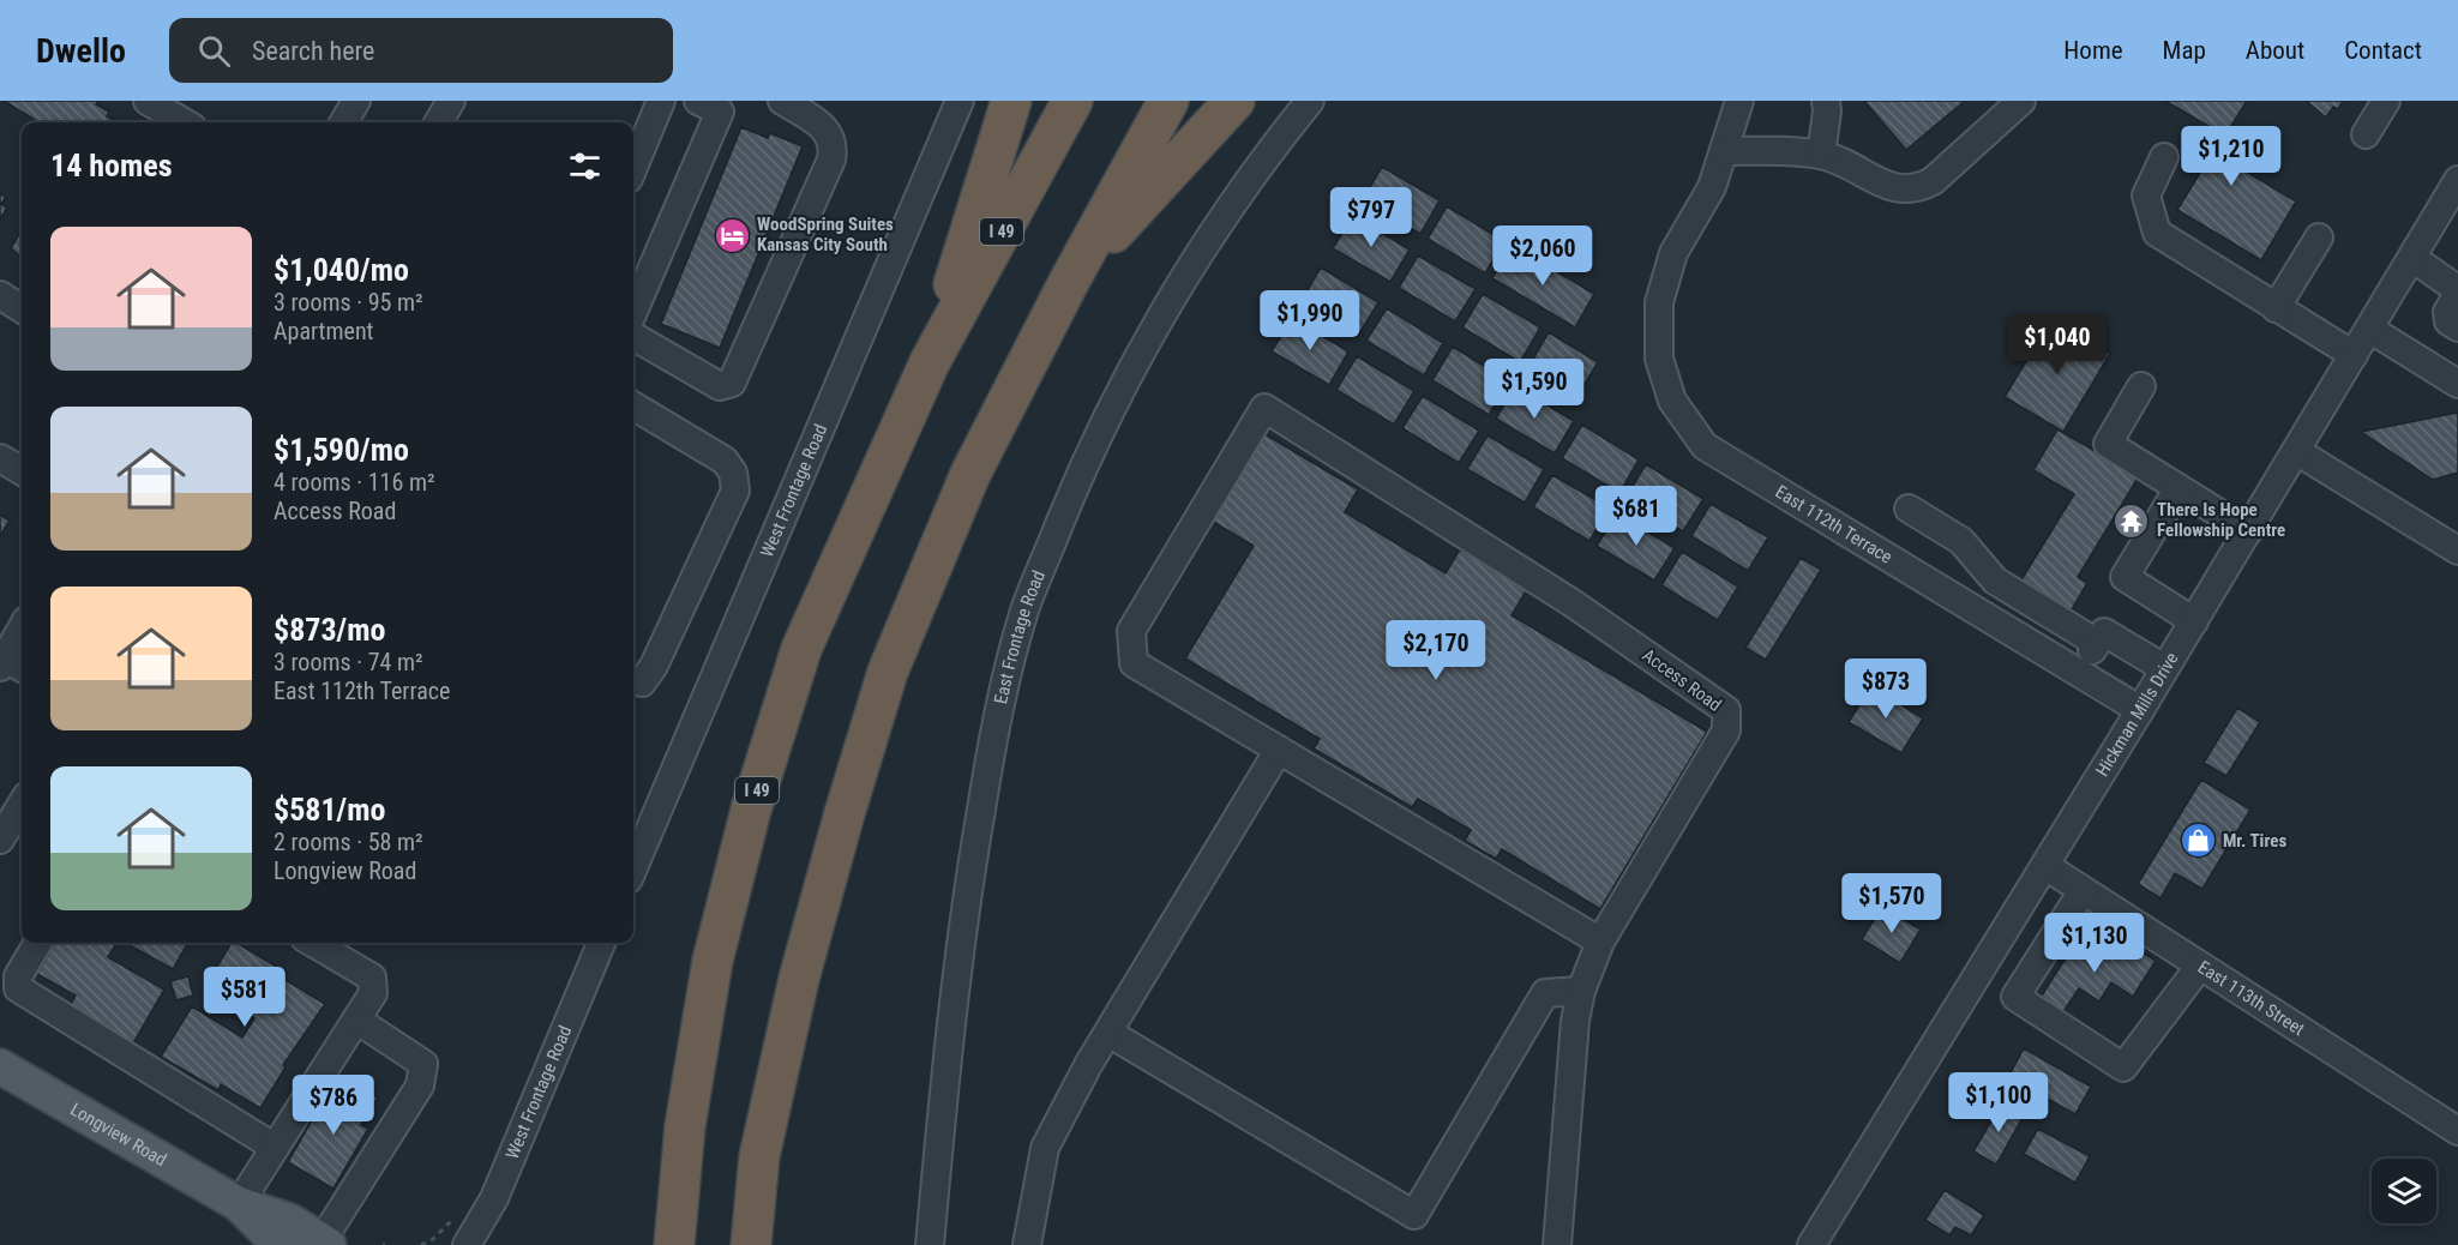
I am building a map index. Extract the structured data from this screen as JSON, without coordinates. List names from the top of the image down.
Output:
{
  "streets": {
    "highway": ["I 49"],
    "main road": ["Longview Road"],
    "street": [
      "West Frontage Road",
      "East 112th Terrace",
      "East Frontage Road",
      "Access Road",
      "Hickman Mills Drive",
      "East 113th Street"
    ]
  },
  "crossings": [
    ["East 112th Terrace", "Hickman Mills Drive"],
    ["Hickman Mills Drive", "East 113th Street"]
  ],
  "places": {
    "hotel": ["WoodSpring Suites Kansas City South"],
    "temple": ["There Is Hope Fellowship Centre"],
    "shop": ["Mr. Tires"]
  },
  "page": {
    "header": "Dwello",
    "search": "Search here",
    "nav": [
      "Home",
      "Map",
      "About",
      "Contact"
    ],
    "heading": "14 homes",
    "price": [
      "$1,210",
      "$797",
      "$2,060",
      "$1,990",
      "$1,040",
      "$1,590",
      "$681",
      "$2,170",
      "$873",
      "$1,570",
      "$1,130",
      "$581",
      "$1,100",
      "$786"
    ],
    "list": [
      {
        "name": "$1,040/mo",
        "note": "3 rooms · 95 m² · Apartment"
      },
      {
        "name": "$1,590/mo",
        "note": "4 rooms · 116 m² · Access Road"
      },
      {
        "name": "$873/mo",
        "note": "3 rooms · 74 m² · East 112th Terrace"
      },
      {
        "name": "$581/mo",
        "note": "2 rooms · 58 m² · Longview Road"
      }
    ]
  }
}
